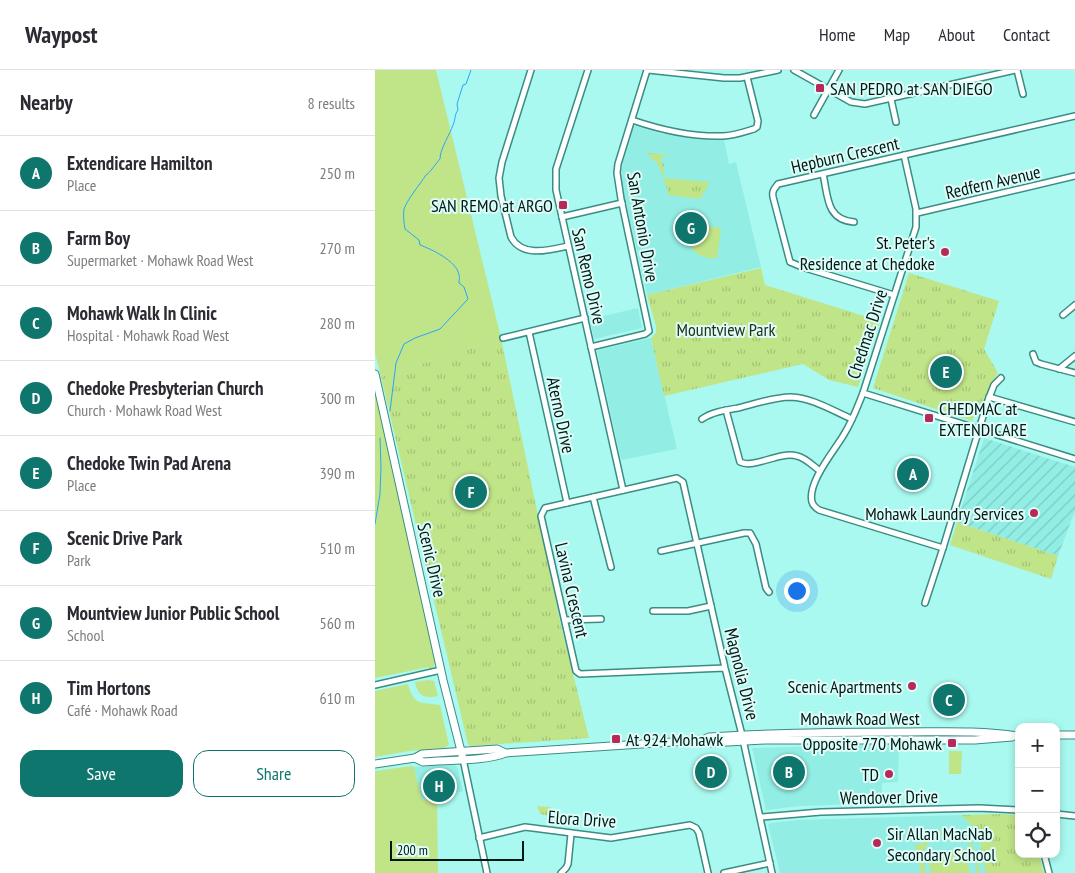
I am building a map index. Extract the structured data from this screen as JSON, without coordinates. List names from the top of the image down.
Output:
{
  "streets": {
    "main road": ["Scenic Drive", "Mohawk Road West"],
    "street": [
      "Hepburn Crescent",
      "Redfern Avenue",
      "San Antonio Drive",
      "San Remo Drive",
      "Chedmac Drive",
      "Aterno Drive",
      "Lavina Crescent",
      "Magnolia Drive",
      "Wendover Drive",
      "Elora Drive"
    ]
  },
  "crossings": [
    ["Hepburn Crescent", "Chedmac Drive"],
    ["Redfern Avenue", "Chedmac Drive"],
    ["San Antonio Drive", "San Remo Drive"],
    ["San Remo Drive", "Lavina Crescent"],
    ["Aterno Drive", "Lavina Crescent"],
    ["Scenic Drive", "Mohawk Road West"],
    ["Lavina Crescent", "Magnolia Drive"],
    ["Magnolia Drive", "Mohawk Road West"],
    ["Magnolia Drive", "Wendover Drive"]
  ],
  "parks": ["Mountview Park"],
  "places": {
    "transit": [
      "SAN PEDRO at SAN DIEGO",
      "SAN REMO at ARGO",
      "CHEDMAC at EXTENDICARE",
      "At 924 Mohawk",
      "Opposite 770 Mohawk"
    ],
    "other": [
      "St. Peter's Residence at Chedoke",
      "Mohawk Laundry Services",
      "Scenic Apartments",
      "TD",
      "Sir Allan MacNab Secondary School"
    ]
  },
  "scale_bar": "200 m",
  "page": {
    "header": "Waypost",
    "nav": [
      "Home",
      "Map",
      "About",
      "Contact"
    ],
    "heading": ["Nearby", "8 results"],
    "list": [
      {
        "mark": "A",
        "name": "Extendicare Hamilton",
        "note": "Place",
        "value": "250 m"
      },
      {
        "mark": "B",
        "name": "Farm Boy",
        "note": "Supermarket · Mohawk Road West",
        "value": "270 m"
      },
      {
        "mark": "C",
        "name": "Mohawk Walk In Clinic",
        "note": "Hospital · Mohawk Road West",
        "value": "280 m"
      },
      {
        "mark": "D",
        "name": "Chedoke Presbyterian Church",
        "note": "Church · Mohawk Road West",
        "value": "300 m"
      },
      {
        "mark": "E",
        "name": "Chedoke Twin Pad Arena",
        "note": "Place",
        "value": "390 m"
      },
      {
        "mark": "F",
        "name": "Scenic Drive Park",
        "note": "Park",
        "value": "510 m"
      },
      {
        "mark": "G",
        "name": "Mountview Junior Public School",
        "note": "School",
        "value": "560 m"
      },
      {
        "mark": "H",
        "name": "Tim Hortons",
        "note": "Café · Mohawk Road",
        "value": "610 m"
      }
    ],
    "pins": [
      "G",
      "E",
      "A",
      "F",
      "C",
      "B",
      "D",
      "H"
    ],
    "map_buttons": ["+", "−"],
    "buttons": ["Save", "Share"],
    "scale": "200 m"
  }
}
